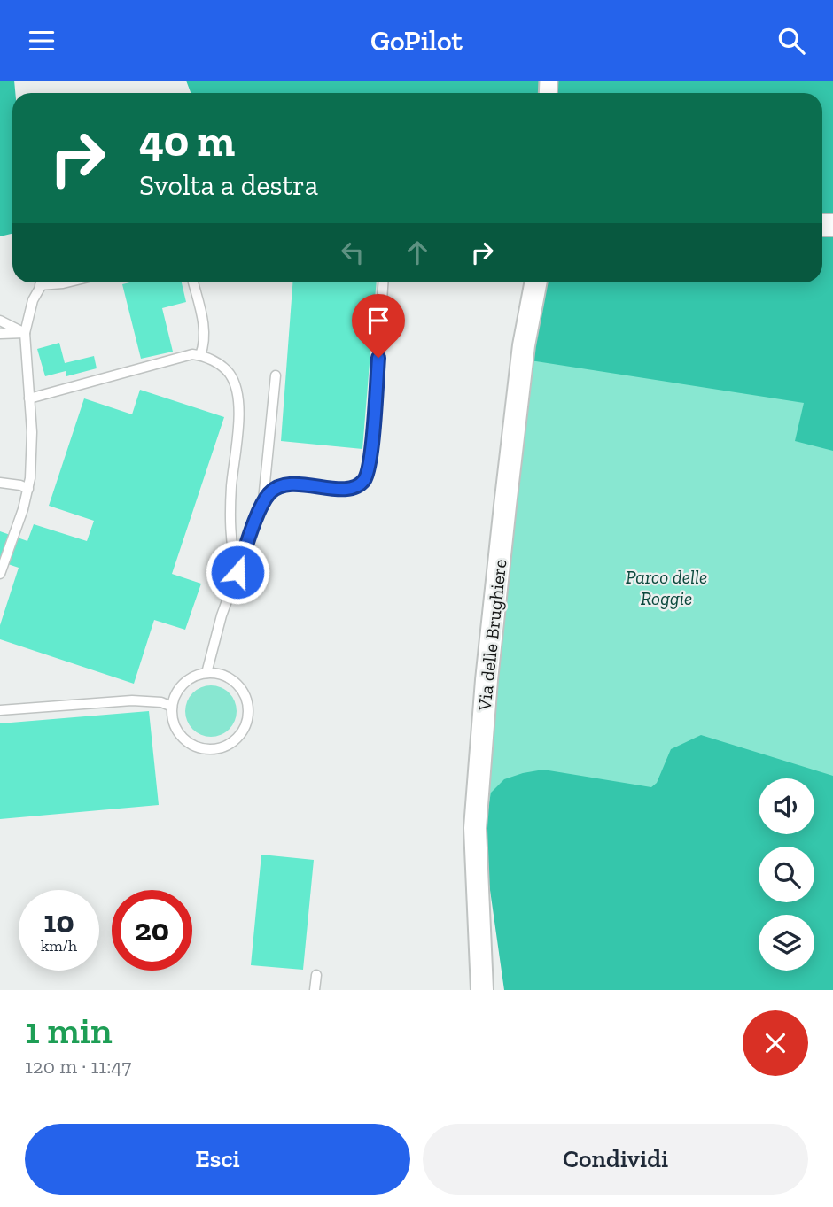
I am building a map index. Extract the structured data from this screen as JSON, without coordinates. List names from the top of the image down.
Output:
{
  "streets": {
    "street": ["Via delle Brughiere"]
  },
  "parks": ["Parco delle Roggie"],
  "page": {
    "header": "GoPilot",
    "turn": ["40 m", "Svolta a destra"],
    "speed": "10 km/h",
    "limit": "20",
    "heading": ["1 min", "120 m · 11:47"],
    "buttons": ["Esci", "Condividi"]
  }
}
